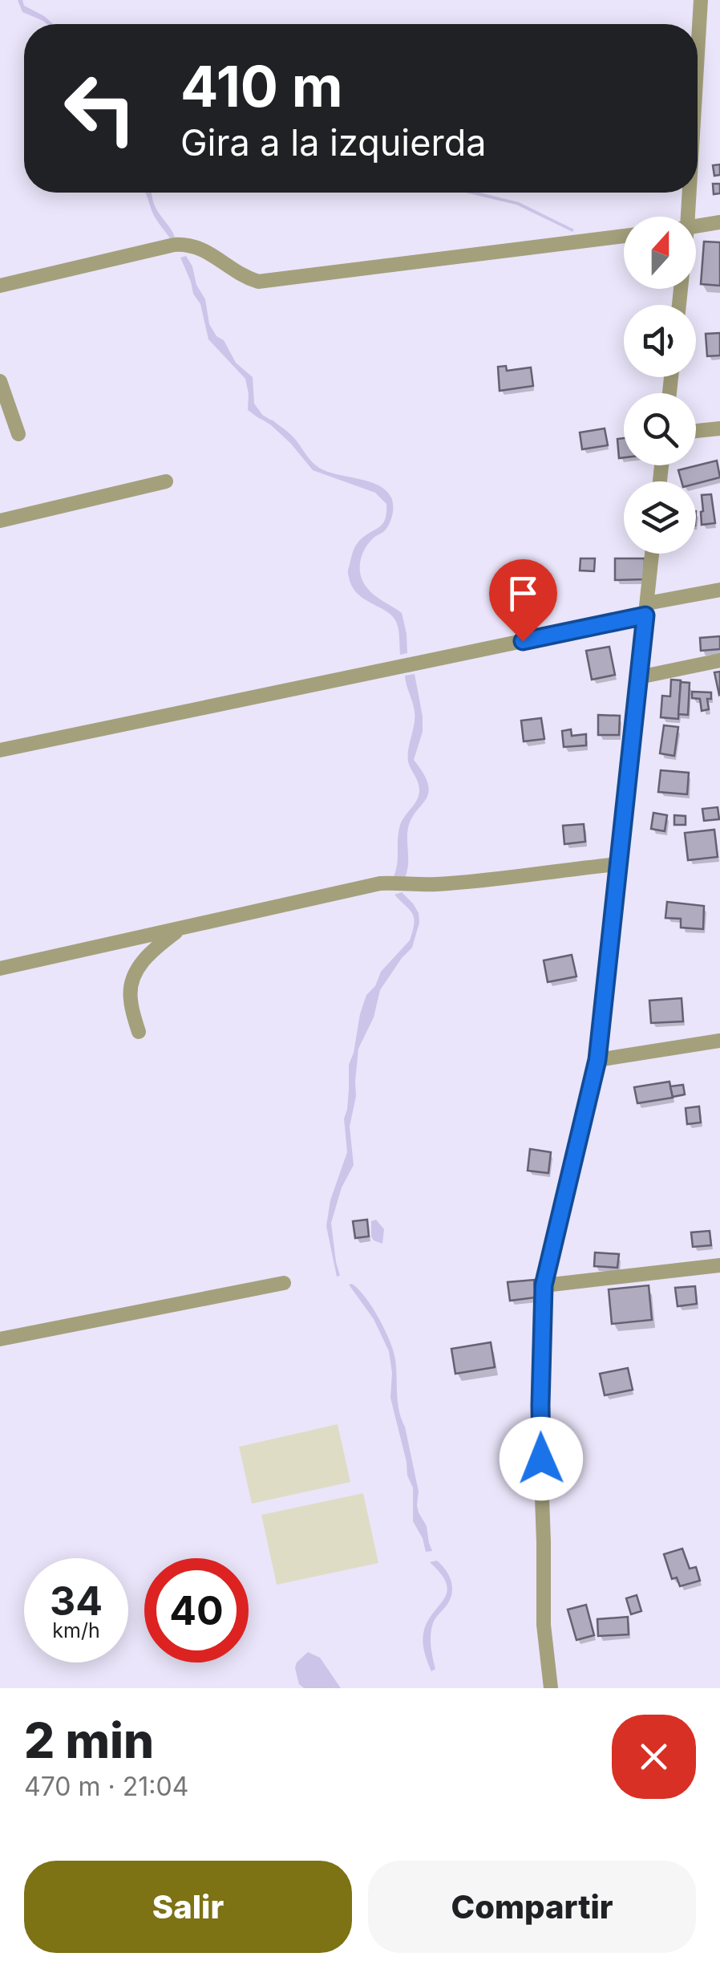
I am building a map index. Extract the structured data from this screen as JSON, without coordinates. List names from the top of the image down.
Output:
{
  "north": "top",
  "page": {
    "turn": ["410 m", "Gira a la izquierda"],
    "speed": "34 km/h",
    "limit": "40",
    "heading": ["2 min", "470 m · 21:04"],
    "buttons": ["Salir", "Compartir"]
  }
}
